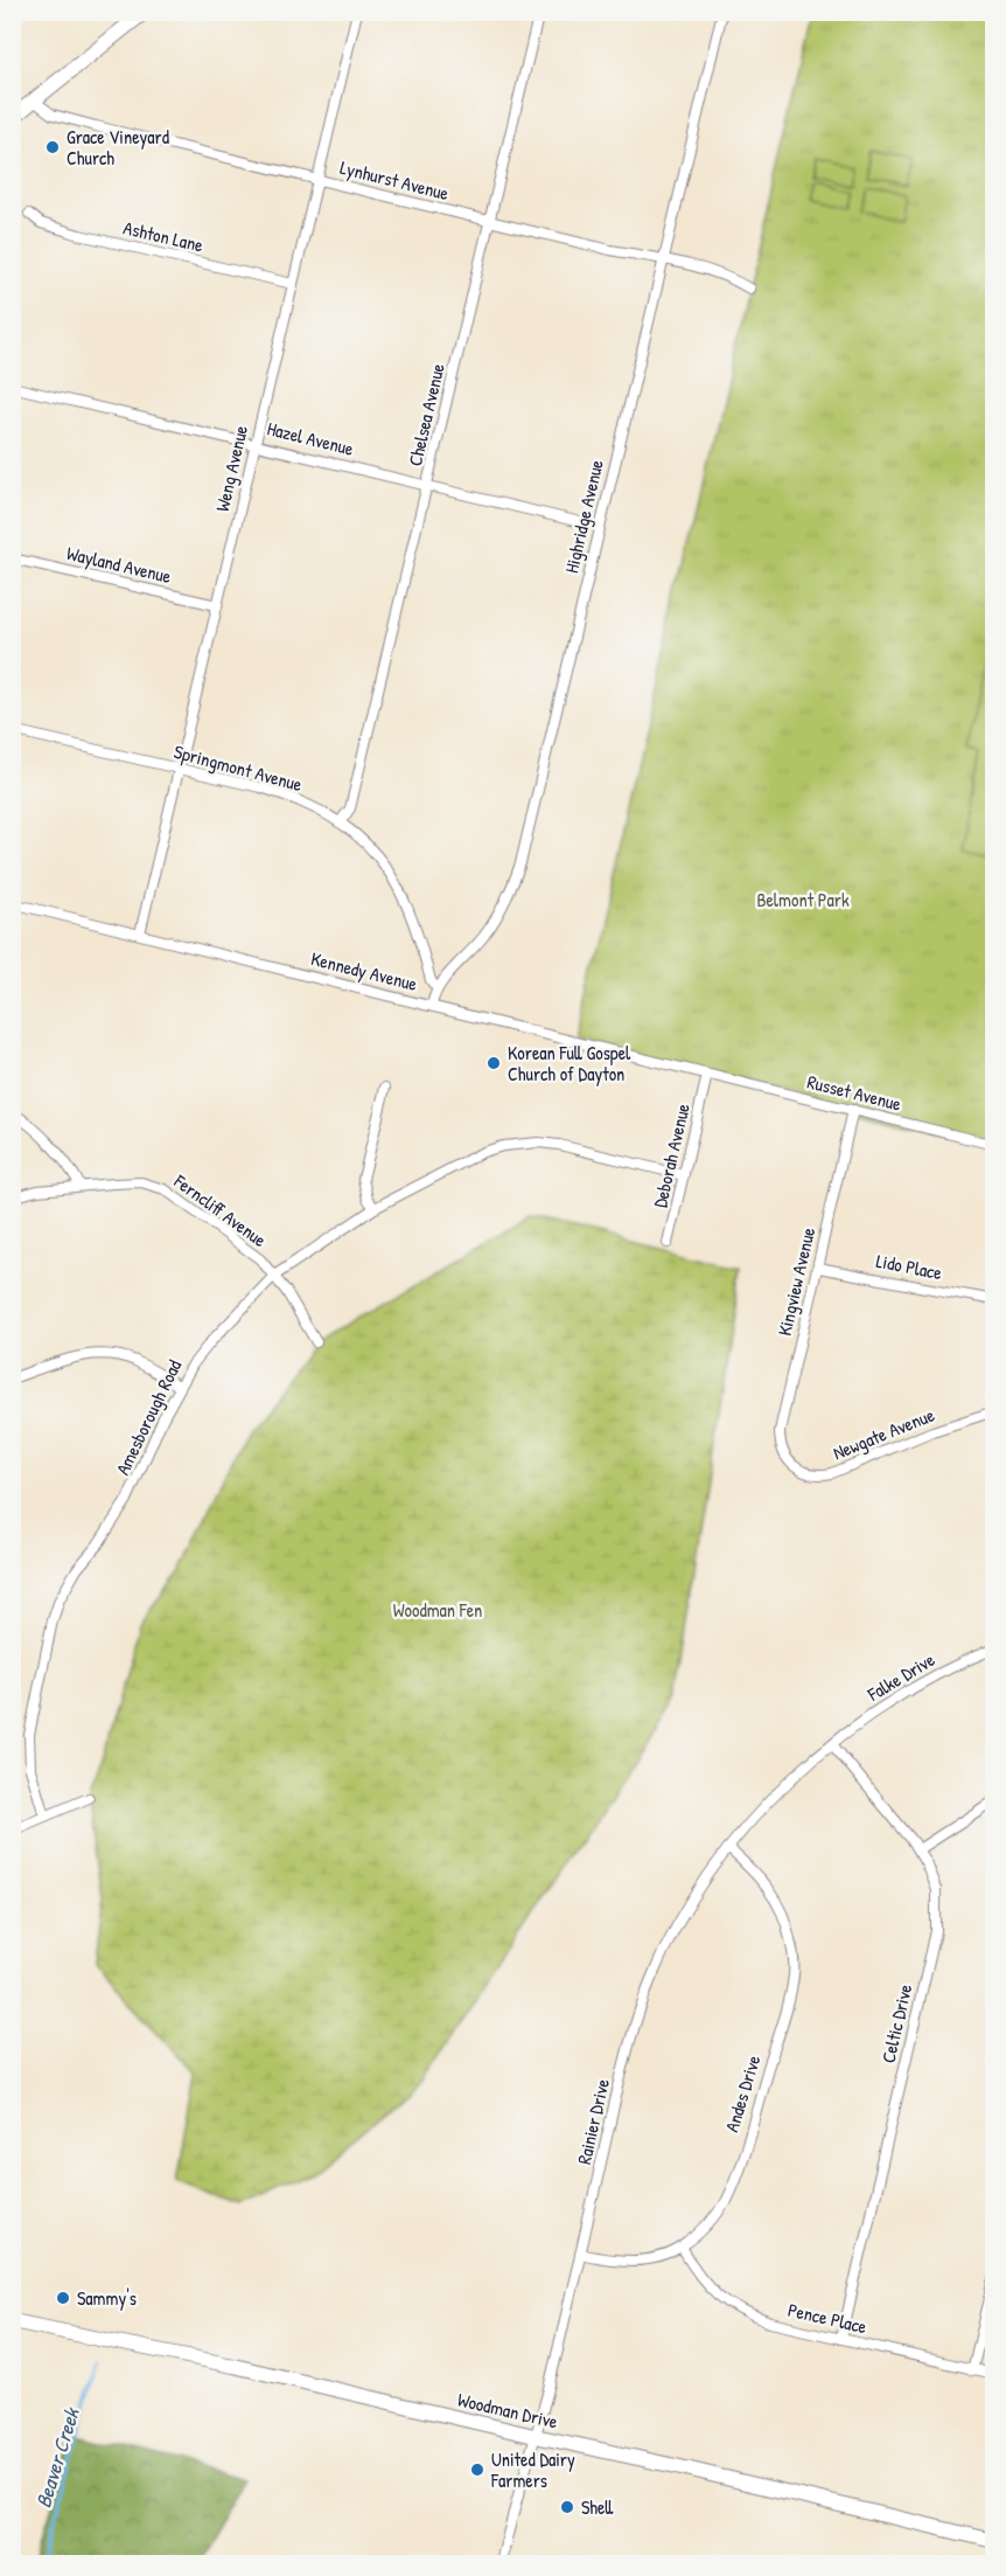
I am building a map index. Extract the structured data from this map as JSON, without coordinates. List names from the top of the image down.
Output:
{
  "streets": {
    "main road": ["Woodman Drive"],
    "street": [
      "Lynhurst Avenue",
      "Ashton Lane",
      "Chelsea Avenue",
      "Hazel Avenue",
      "Weng Avenue",
      "Highridge Avenue",
      "Wayland Avenue",
      "Springmont Avenue",
      "Kennedy Avenue",
      "Russet Avenue",
      "Deborah Avenue",
      "Ferncliff Avenue",
      "Lido Place",
      "Kingview Avenue",
      "Amesborough Road",
      "Newgate Avenue",
      "Falke Drive",
      "Celtic Drive",
      "Andes Drive",
      "Rainier Drive",
      "Pence Place"
    ]
  },
  "crossings": [
    ["Lynhurst Avenue", "Chelsea Avenue"],
    ["Lynhurst Avenue", "Weng Avenue"],
    ["Lynhurst Avenue", "Highridge Avenue"],
    ["Ashton Lane", "Weng Avenue"],
    ["Chelsea Avenue", "Hazel Avenue"],
    ["Chelsea Avenue", "Springmont Avenue"],
    ["Hazel Avenue", "Weng Avenue"],
    ["Hazel Avenue", "Highridge Avenue"],
    ["Weng Avenue", "Wayland Avenue"],
    ["Weng Avenue", "Springmont Avenue"],
    ["Weng Avenue", "Kennedy Avenue"],
    ["Highridge Avenue", "Springmont Avenue"],
    ["Highridge Avenue", "Kennedy Avenue"],
    ["Kennedy Avenue", "Russet Avenue"],
    ["Kennedy Avenue", "Deborah Avenue"],
    ["Russet Avenue", "Deborah Avenue"],
    ["Russet Avenue", "Kingview Avenue"],
    ["Deborah Avenue", "Amesborough Road"],
    ["Ferncliff Avenue", "Amesborough Road"],
    ["Lido Place", "Kingview Avenue"],
    ["Kingview Avenue", "Newgate Avenue"],
    ["Falke Drive", "Celtic Drive"],
    ["Falke Drive", "Rainier Drive"],
    ["Celtic Drive", "Rainier Drive"],
    ["Celtic Drive", "Pence Place"],
    ["Andes Drive", "Rainier Drive"],
    ["Andes Drive", "Pence Place"],
    ["Rainier Drive", "Woodman Drive"]
  ],
  "water": ["Beaver Creek"],
  "parks": ["Belmont Park", "Woodman Fen"],
  "places": [
    "Grace Vineyard Church",
    "Korean Full Gospel Church of Dayton",
    "Sammy's",
    "United Dairy Farmers",
    "Shell"
  ]
}
